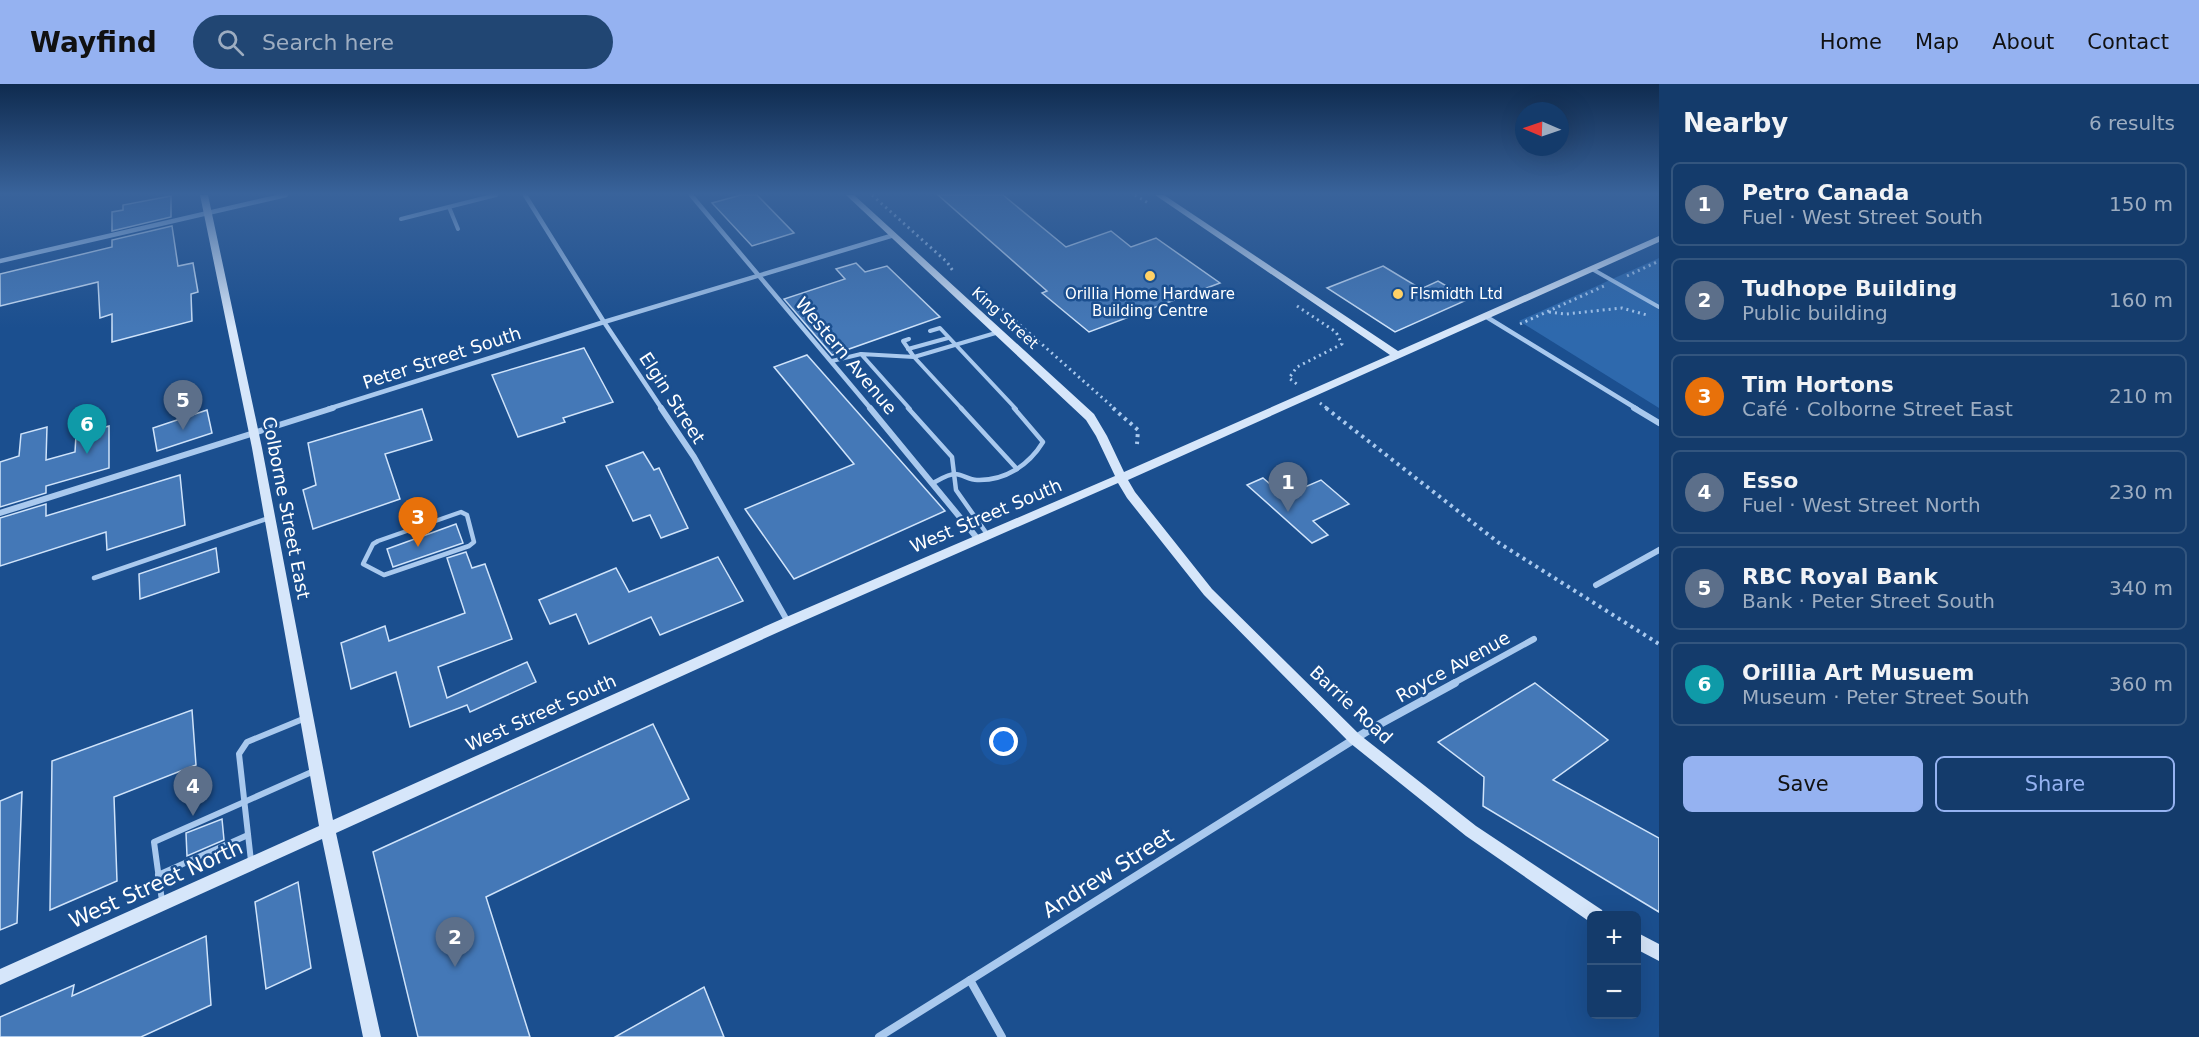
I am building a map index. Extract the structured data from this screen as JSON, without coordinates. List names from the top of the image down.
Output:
{
  "streets": {
    "street": [
      "King Street",
      "Western Avenue",
      "Peter Street South",
      "Elgin Street",
      "Colborne Street East",
      "West Street South",
      "Royce Avenue",
      "Barrie Road",
      "Andrew Street",
      "West Street North"
    ]
  },
  "crossings": [
    ["King Street", "West Street South"],
    ["King Street", "Barrie Road"],
    ["Western Avenue", "Peter Street South"],
    ["Western Avenue", "West Street South"],
    ["Peter Street South", "Elgin Street"],
    ["Peter Street South", "Colborne Street East"],
    ["Elgin Street", "West Street South"],
    ["Colborne Street East", "West Street South"],
    ["Colborne Street East", "West Street North"],
    ["West Street South", "Barrie Road"],
    ["West Street South", "West Street North"],
    ["Royce Avenue", "Barrie Road"],
    ["Royce Avenue", "Andrew Street"],
    ["Barrie Road", "Andrew Street"]
  ],
  "places": ["Orillia Home Hardware Building Centre", "Flsmidth Ltd"],
  "north": "left",
  "page": {
    "header": "Wayfind",
    "search": "Search here",
    "nav": [
      "Home",
      "Map",
      "About",
      "Contact"
    ],
    "heading": ["Nearby", "6 results"],
    "list": [
      {
        "mark": "1",
        "name": "Petro Canada",
        "note": "Fuel · West Street South",
        "value": "150 m"
      },
      {
        "mark": "2",
        "name": "Tudhope Building",
        "note": "Public building",
        "value": "160 m"
      },
      {
        "mark": "3",
        "name": "Tim Hortons",
        "note": "Café · Colborne Street East",
        "value": "210 m"
      },
      {
        "mark": "4",
        "name": "Esso",
        "note": "Fuel · West Street North",
        "value": "230 m"
      },
      {
        "mark": "5",
        "name": "RBC Royal Bank",
        "note": "Bank · Peter Street South",
        "value": "340 m"
      },
      {
        "mark": "6",
        "name": "Orillia Art Musuem",
        "note": "Museum · Peter Street South",
        "value": "360 m"
      }
    ],
    "pins": [
      "5",
      "6",
      "1",
      "3",
      "4",
      "2"
    ],
    "buttons": ["Save", "Share"],
    "map_buttons": ["+", "−"]
  }
}
